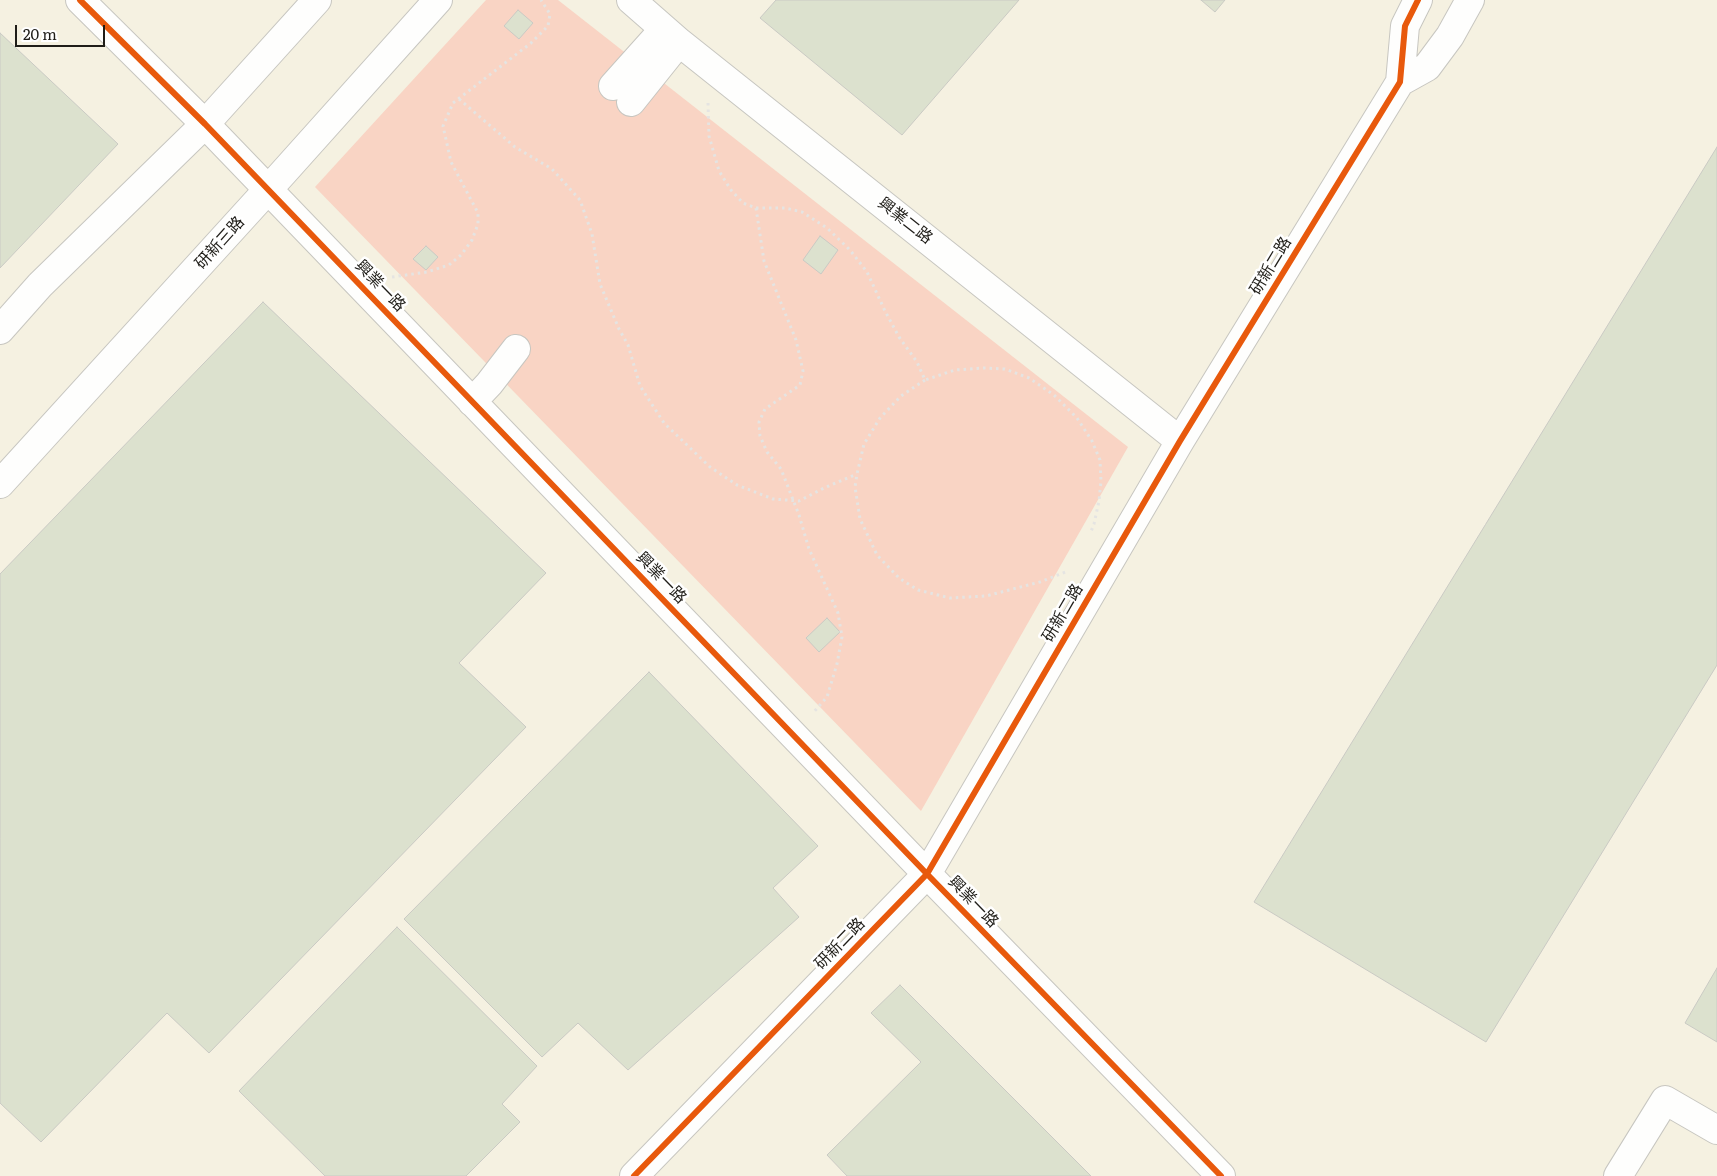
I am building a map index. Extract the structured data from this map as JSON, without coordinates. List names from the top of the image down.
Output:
{
  "streets": {
    "street": [
      "興業二路",
      "研新三路",
      "研新二路",
      "興業一路"
    ]
  },
  "crossings": [
    ["興業二路", "研新二路"],
    ["研新三路", "興業一路"],
    ["研新二路", "興業一路"]
  ],
  "scale_bar": "20 m"
}
